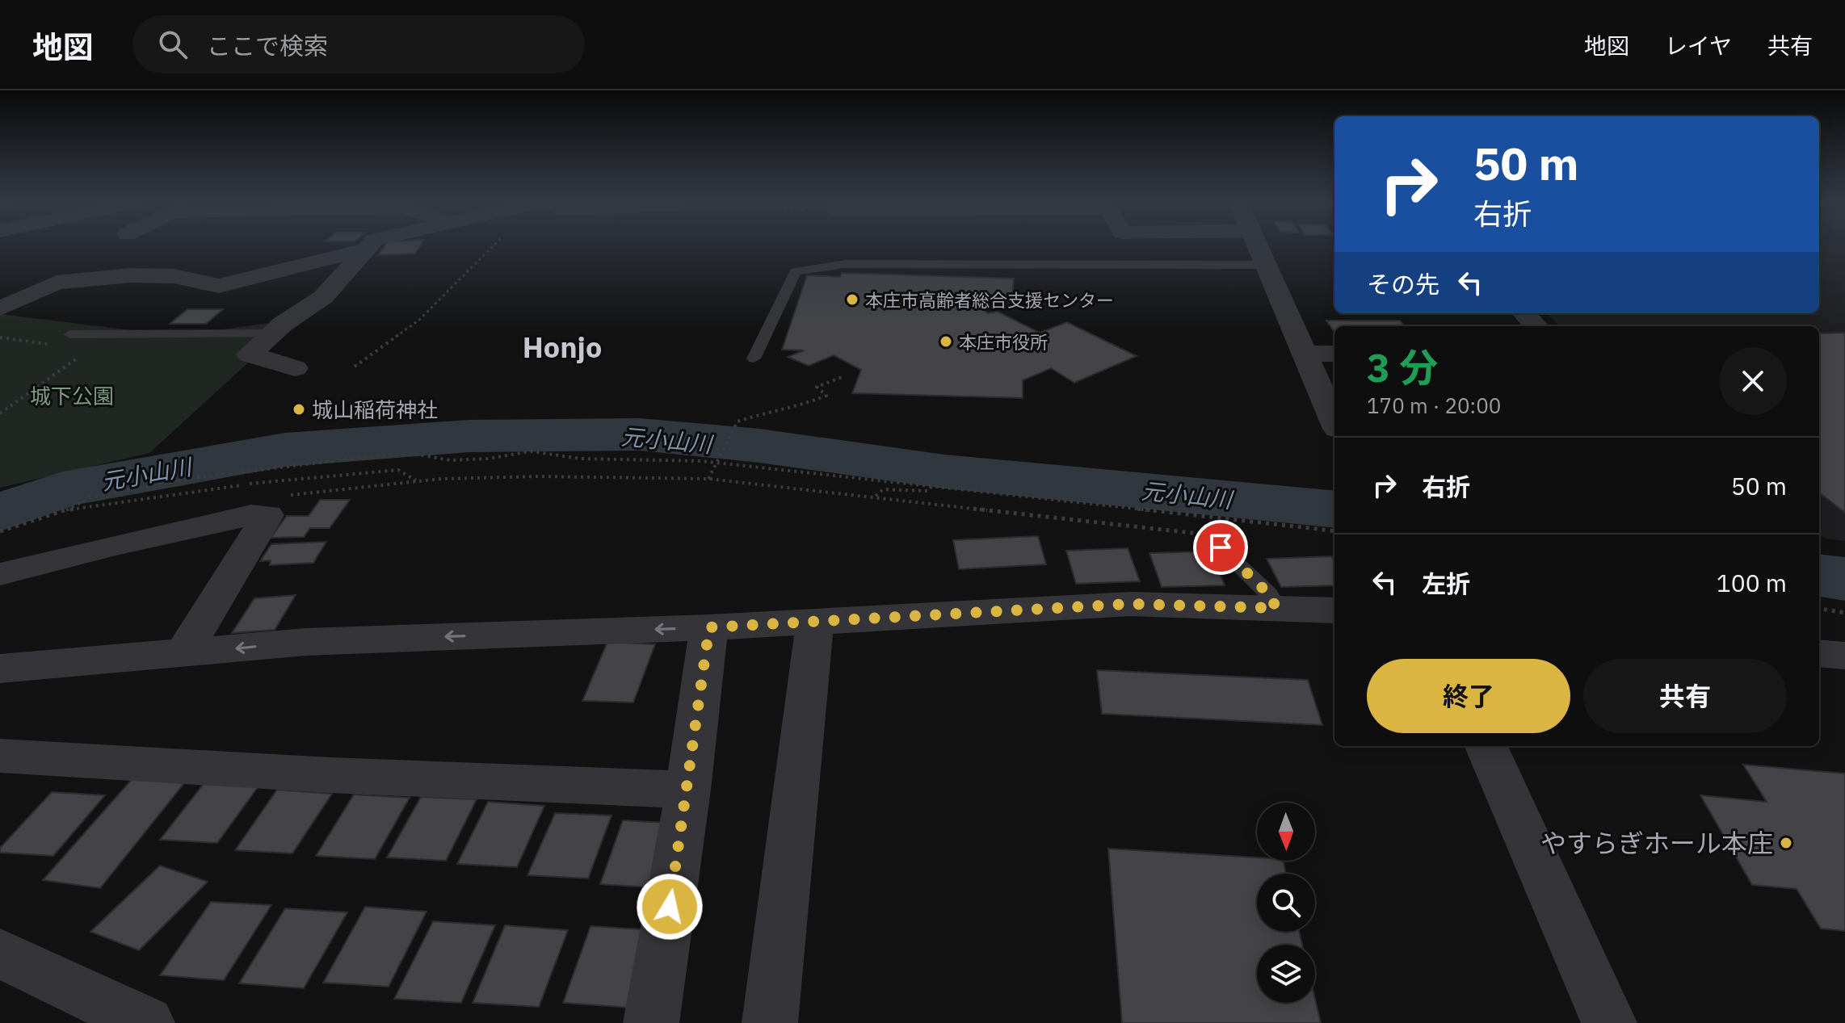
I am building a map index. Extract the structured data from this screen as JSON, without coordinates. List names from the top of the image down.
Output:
{
  "districts": ["Honjo"],
  "water": ["元小山川"],
  "parks": ["城下公園"],
  "places": [
    "本庄市高齢者総合支援センター",
    "本庄市役所",
    "城山稲荷神社",
    "やすらぎホール本庄"
  ],
  "north": "bottom",
  "page": {
    "header": "地図",
    "search": "ここで検索",
    "nav": ["地図", "レイヤ", "共有"],
    "turn": ["50 m", "右折"],
    "then": "その先",
    "heading": ["3 分", "170 m · 20:00"],
    "list": [
      {
        "name": "右折",
        "value": "50 m"
      },
      {
        "name": "左折",
        "value": "100 m"
      }
    ],
    "buttons": ["終了", "共有"]
  }
}
